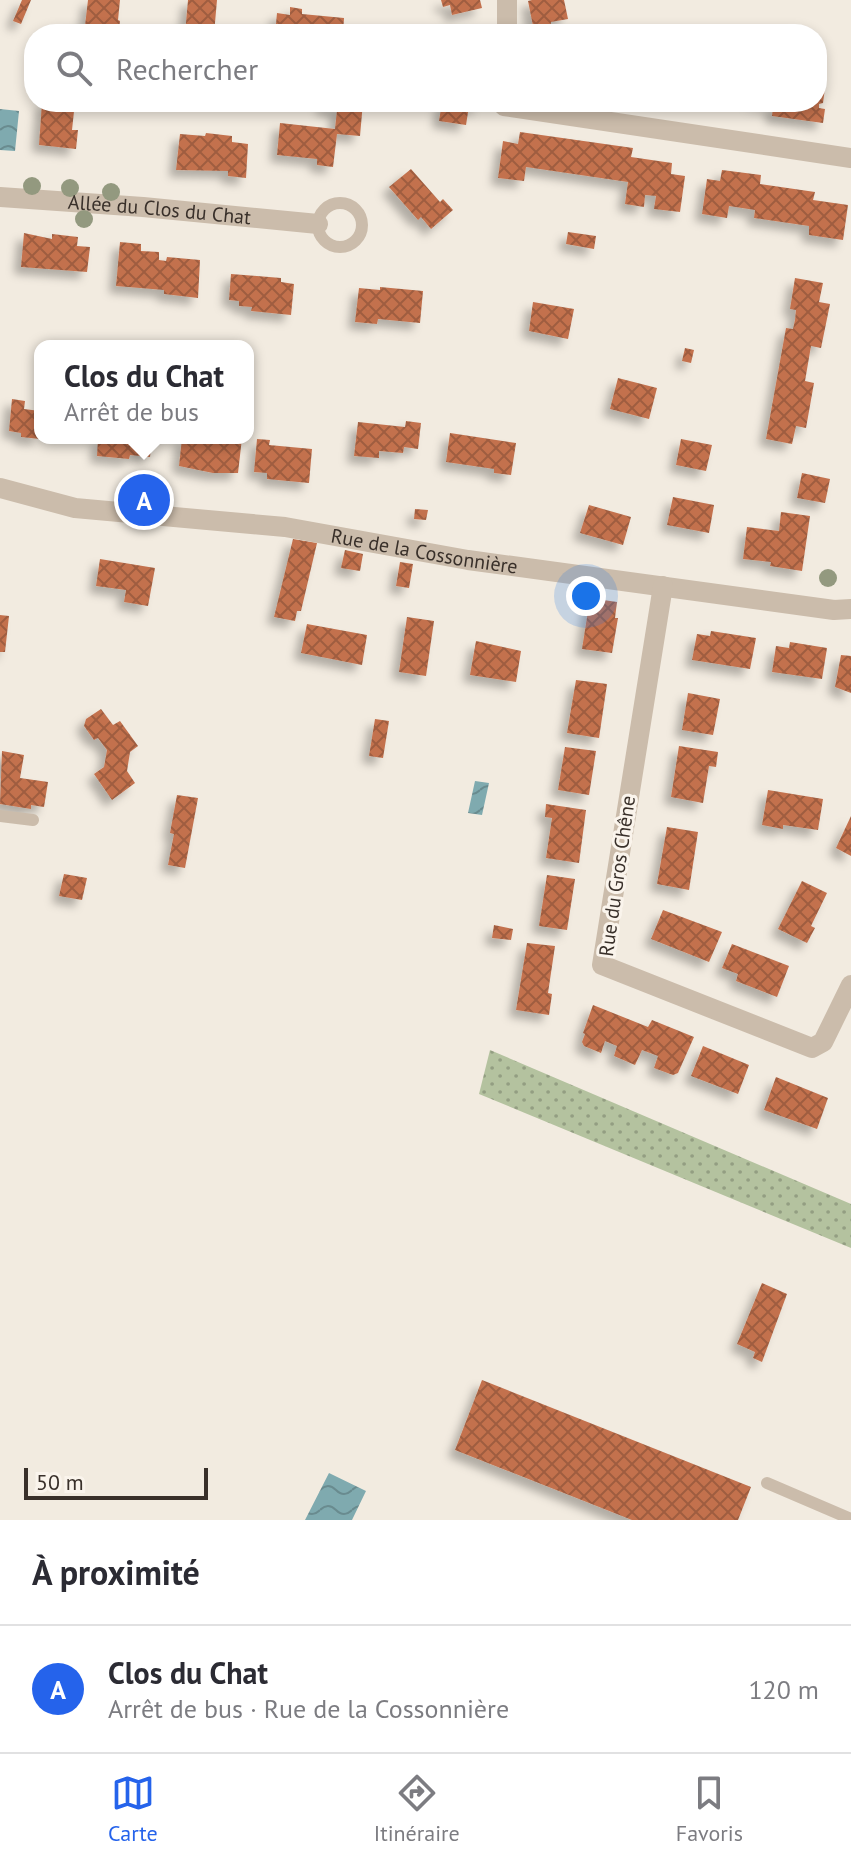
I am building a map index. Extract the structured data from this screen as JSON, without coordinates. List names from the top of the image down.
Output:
{
  "streets": {
    "street": ["Allée du Clos du Chat", "Rue de la Cossonnière", "Rue du Gros Chêne"]
  },
  "crossings": [
    ["Rue de la Cossonnière", "Rue du Gros Chêne"]
  ],
  "scale_bar": "50 m",
  "page": {
    "search": "Rechercher",
    "popup": ["Clos du Chat", "Arrêt de bus"],
    "pins": "A",
    "scale": "50 m",
    "heading": "À proximité",
    "list": [
      {
        "mark": "A",
        "name": "Clos du Chat",
        "note": "Arrêt de bus · Rue de la Cossonnière",
        "value": "120 m"
      }
    ],
    "nav": ["Carte", "Itinéraire", "Favoris"]
  }
}
